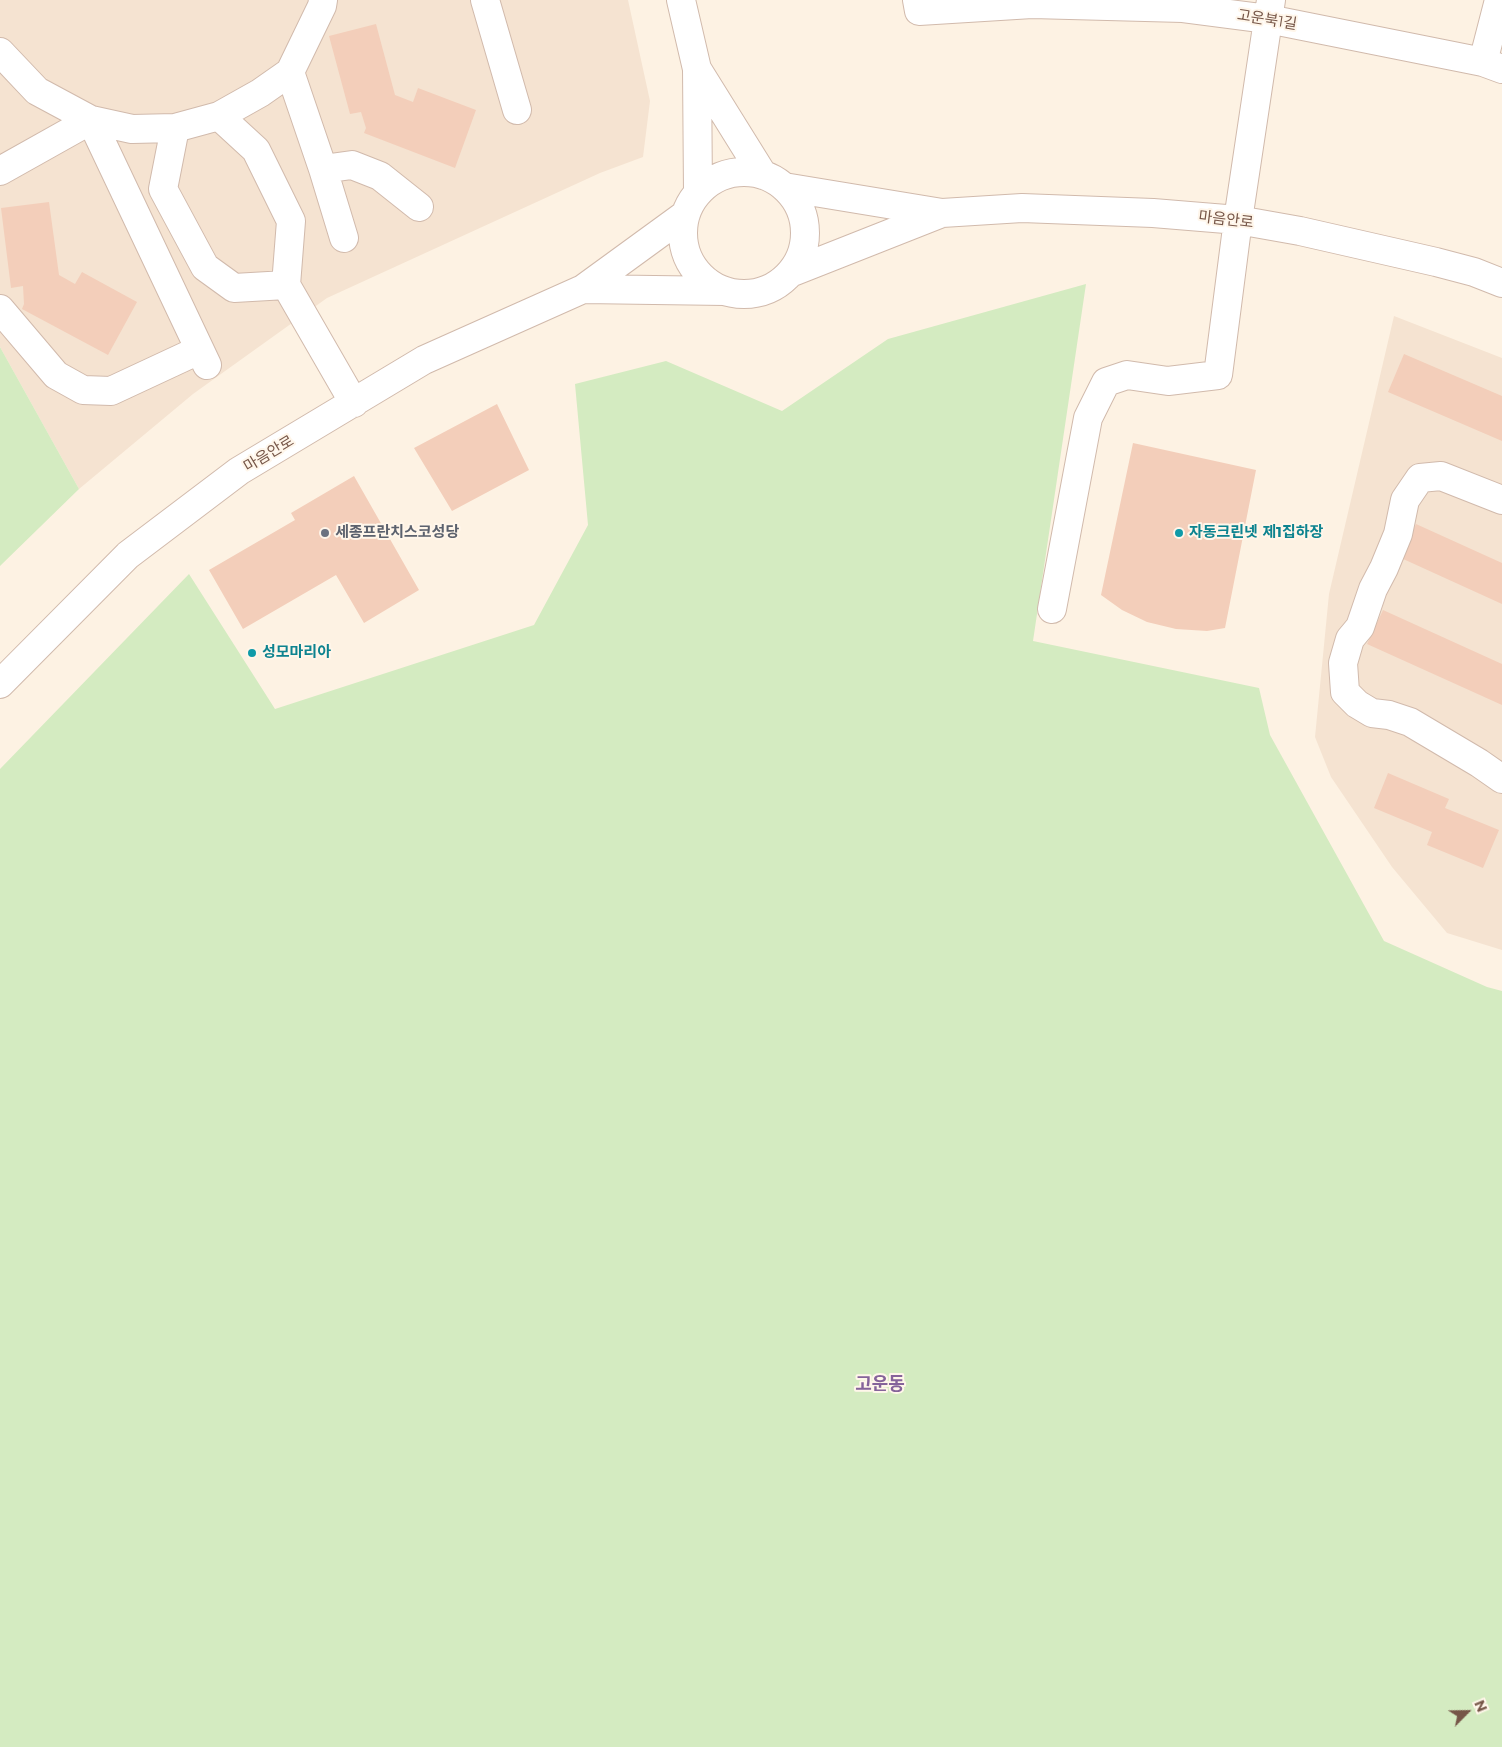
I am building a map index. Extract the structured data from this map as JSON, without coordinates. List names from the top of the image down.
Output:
{
  "streets": {
    "street": ["고운북1길", "마음안로"]
  },
  "districts": ["고운동"],
  "places": ["세종프란치스코성당", "자동크린넷 제1집하장", "성모마리아"],
  "north": "top right"
}
